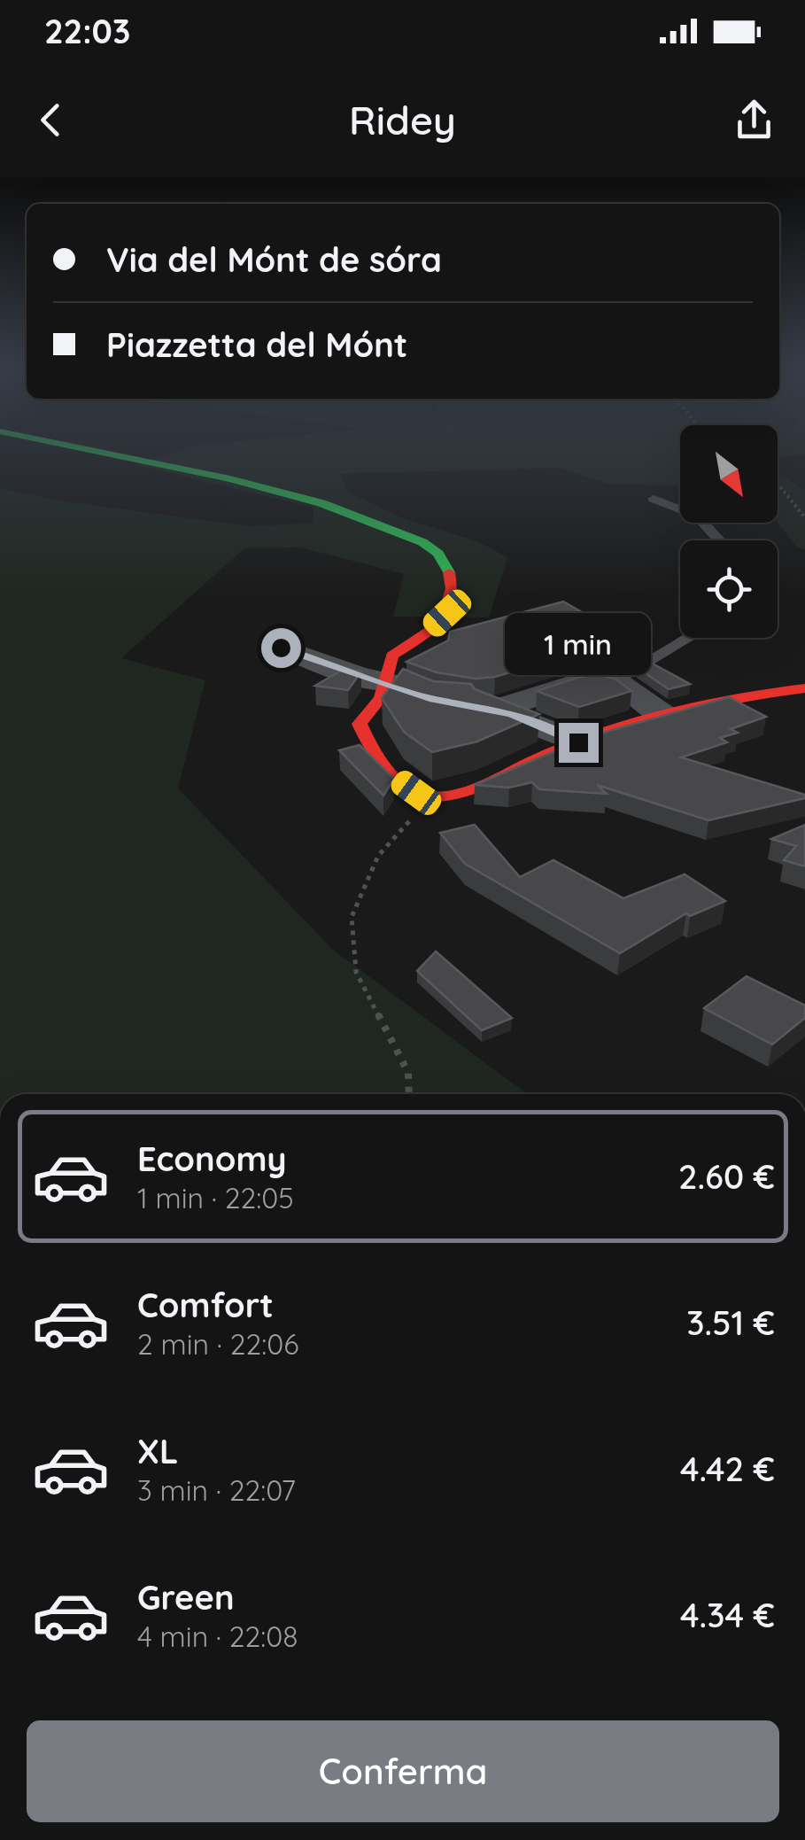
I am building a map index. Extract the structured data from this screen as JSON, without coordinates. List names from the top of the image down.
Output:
{
  "north": "bottom right",
  "page": {
    "status": "22:03",
    "header": "Ridey",
    "banner": ["Via del Mónt de sóra", "Piazzetta del Mónt"],
    "bubble": "1 min",
    "list": [
      {
        "name": "Economy",
        "note": "1 min · 22:05",
        "value": "2.60 €"
      },
      {
        "name": "Comfort",
        "note": "2 min · 22:06",
        "value": "3.51 €"
      },
      {
        "name": "XL",
        "note": "3 min · 22:07",
        "value": "4.42 €"
      },
      {
        "name": "Green",
        "note": "4 min · 22:08",
        "value": "4.34 €"
      }
    ],
    "buttons": "Conferma"
  }
}
